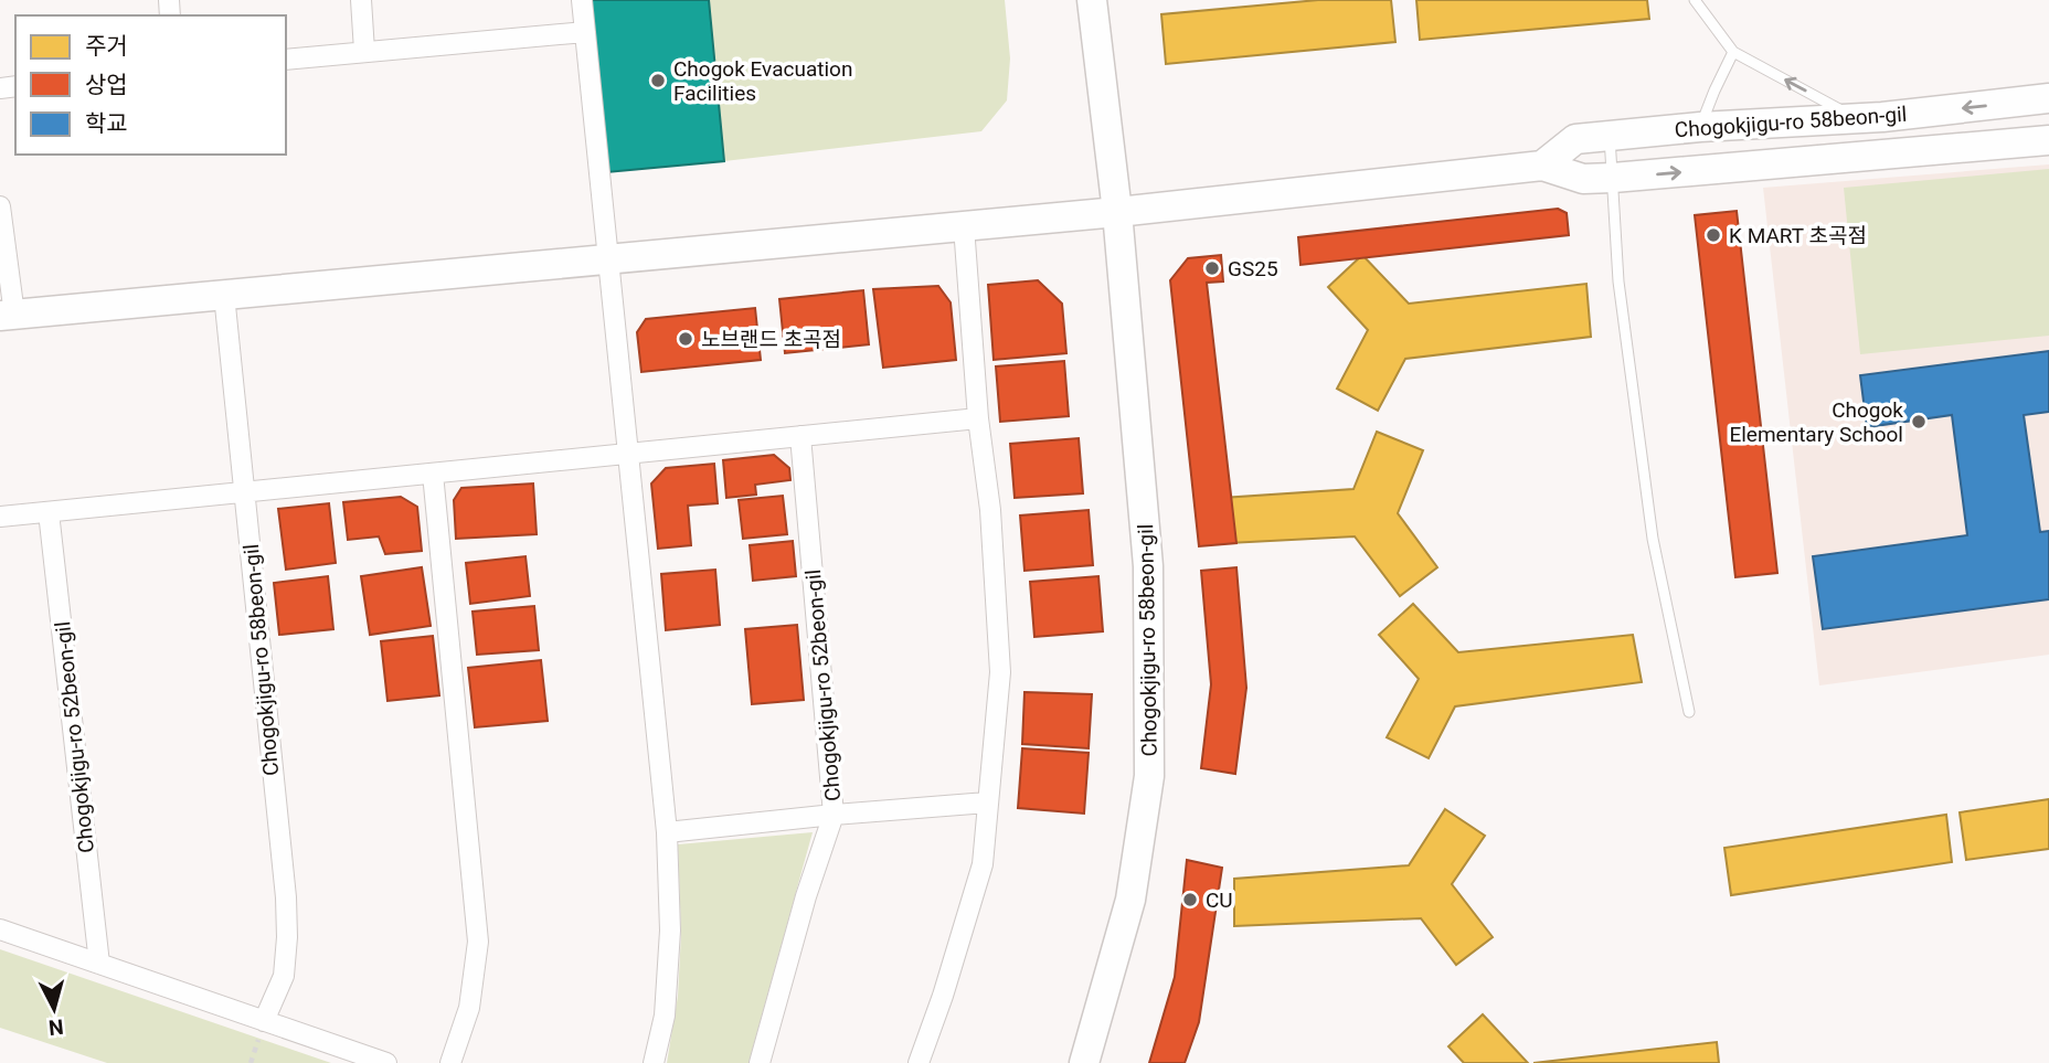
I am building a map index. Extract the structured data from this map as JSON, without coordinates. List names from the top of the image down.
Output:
{
  "streets": {
    "street": ["Chogokjigu-ro 58beon-gil", "Chogokjigu-ro 52beon-gil"]
  },
  "places": [
    "Chogok Evacuation Facilities",
    "K MART 초곡점",
    "GS25",
    "노브랜드 초곡점",
    "Chogok Elementary School",
    "CU"
  ],
  "legend": ["주거", "상업", "학교"],
  "north": "bottom"
}
